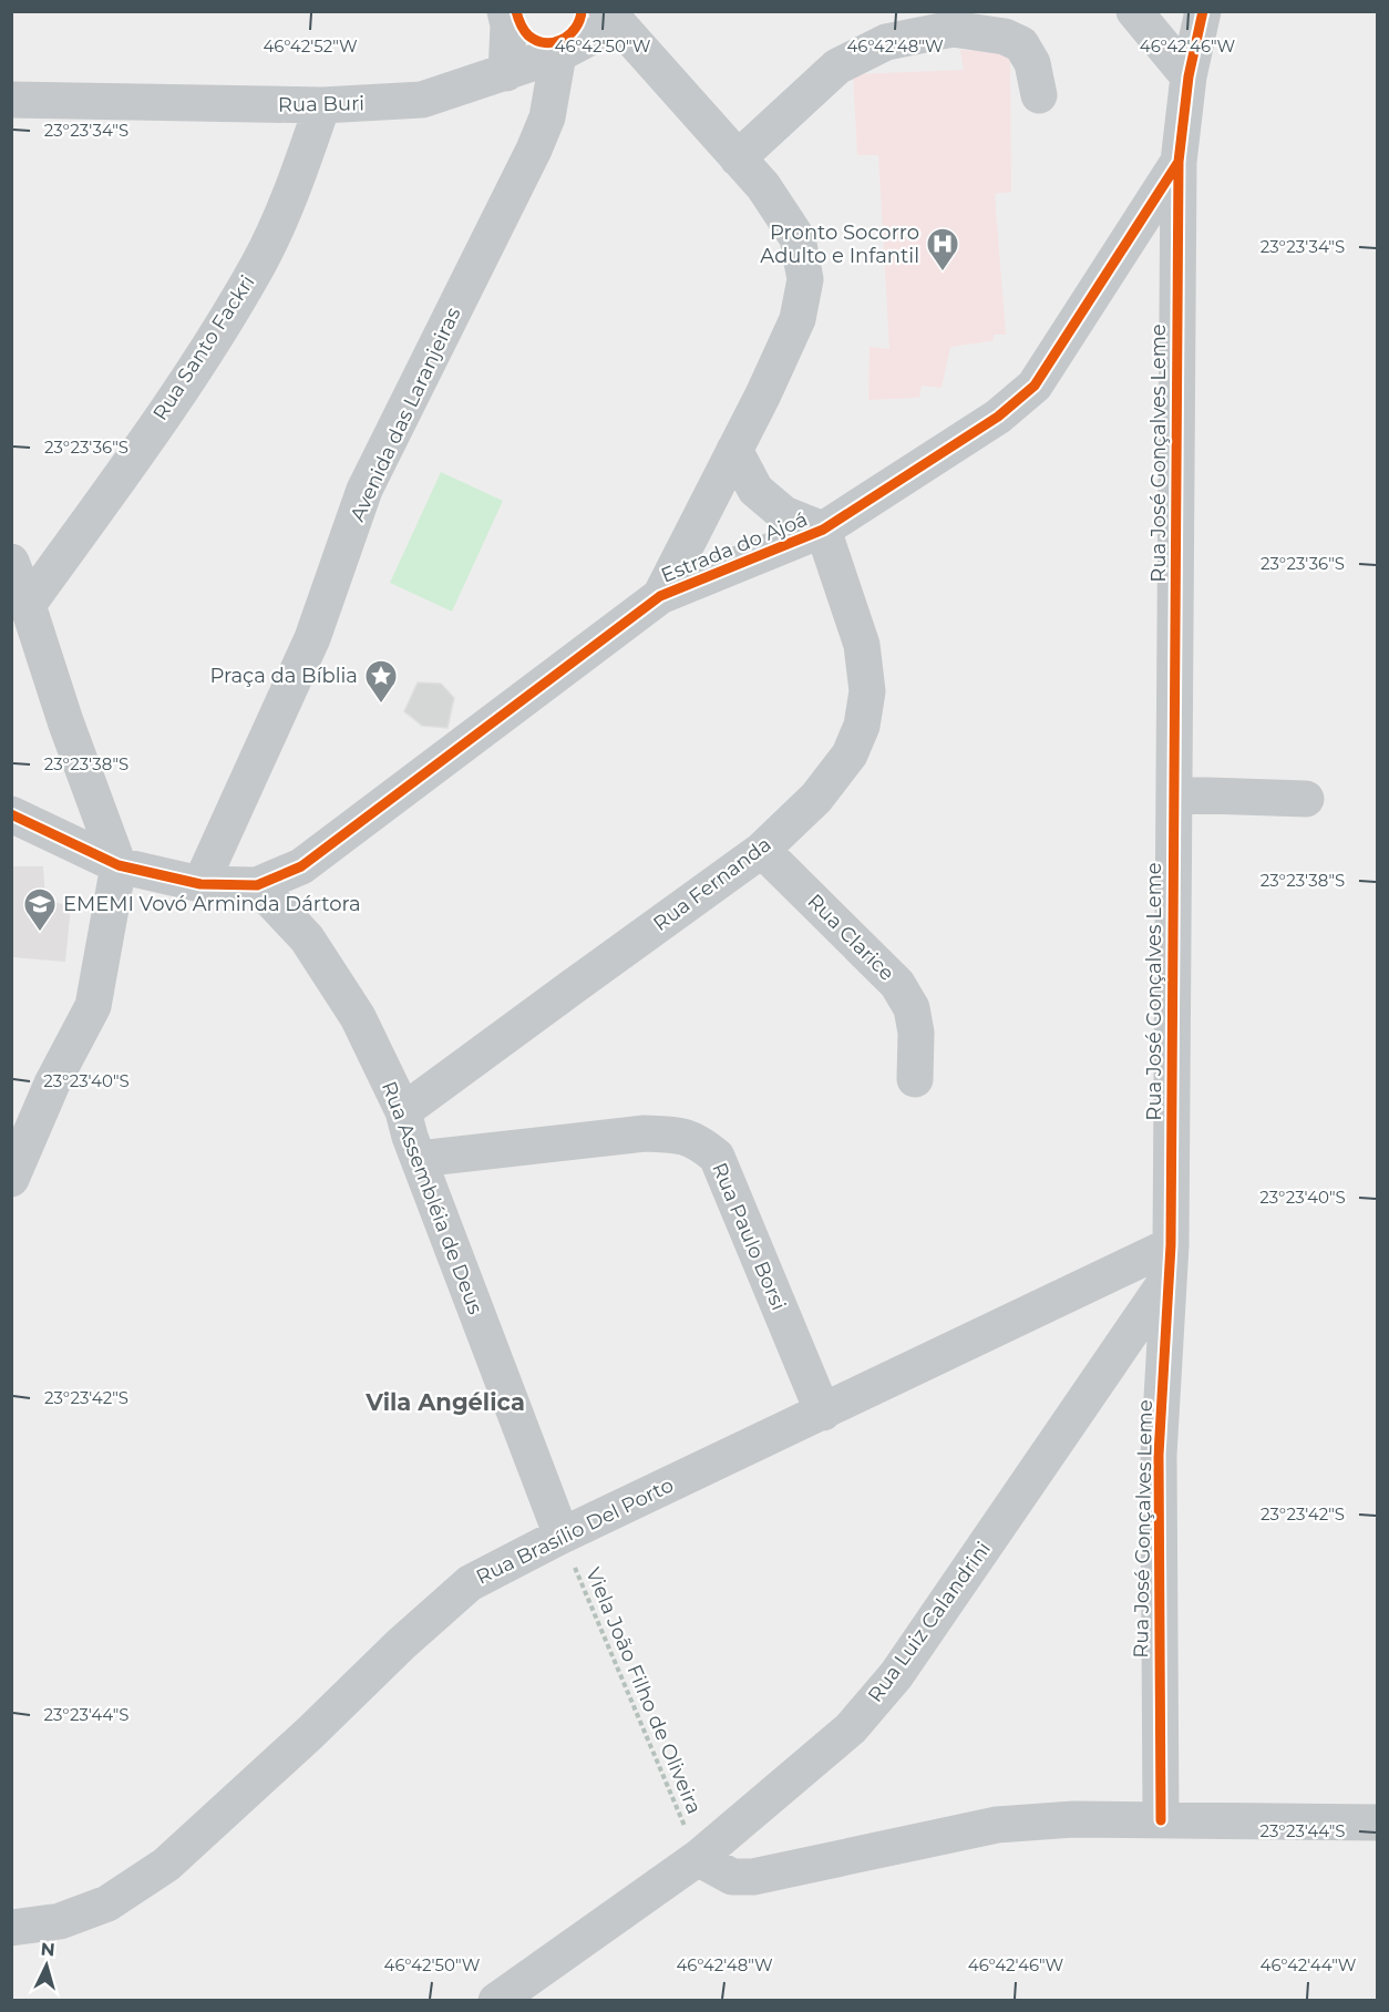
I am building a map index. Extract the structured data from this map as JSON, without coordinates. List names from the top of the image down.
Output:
{
  "streets": {
    "street": [
      "Rua Buri",
      "Rua Santo Fackri",
      "Avenida das Laranjeiras",
      "Rua José Gonçalves Leme",
      "Estrada do Ajoá",
      "Rua Fernanda",
      "Rua Clarice",
      "Rua Assembléia de Deus",
      "Rua Paulo Borsi",
      "Rua Brasílio Del Porto",
      "Rua Luiz Calandrini"
    ],
    "path": ["Viela João Filho de Oliveira"]
  },
  "crossings": [
    ["Rua Buri", "Rua Santo Fackri"],
    ["Rua Buri", "Avenida das Laranjeiras"],
    ["Avenida das Laranjeiras", "Estrada do Ajoá"],
    ["Rua José Gonçalves Leme", "Estrada do Ajoá"],
    ["Rua José Gonçalves Leme", "Rua Brasílio Del Porto"],
    ["Rua José Gonçalves Leme", "Rua Luiz Calandrini"],
    ["Estrada do Ajoá", "Rua Fernanda"],
    ["Estrada do Ajoá", "Rua Assembléia de Deus"],
    ["Rua Fernanda", "Rua Clarice"],
    ["Rua Fernanda", "Rua Assembléia de Deus"],
    ["Rua Assembléia de Deus", "Rua Paulo Borsi"],
    ["Rua Assembléia de Deus", "Rua Brasílio Del Porto"],
    ["Rua Assembléia de Deus", "Viela João Filho de Oliveira"],
    ["Rua Paulo Borsi", "Rua Brasílio Del Porto"],
    ["Rua Brasílio Del Porto", "Rua Luiz Calandrini"],
    ["Rua Brasílio Del Porto", "Viela João Filho de Oliveira"],
    ["Rua Luiz Calandrini", "Viela João Filho de Oliveira"]
  ],
  "districts": ["Vila Angélica"],
  "places": {
    "hospital": ["Pronto Socorro Adulto e Infantil"],
    "place": ["Praça da Bíblia"],
    "school or university": ["EMEMI Vovó Arminda Dártora"]
  },
  "north": "top",
  "coordinates": [
    "46°42'52\"W",
    "46°42'50\"W",
    "46°42'48\"W",
    "46°42'46\"W",
    "23°23'34\"S",
    "23°23'36\"S",
    "23°23'38\"S",
    "23°23'40\"S",
    "23°23'42\"S",
    "23°23'44\"S",
    "46°42'44\"W"
  ]
}
